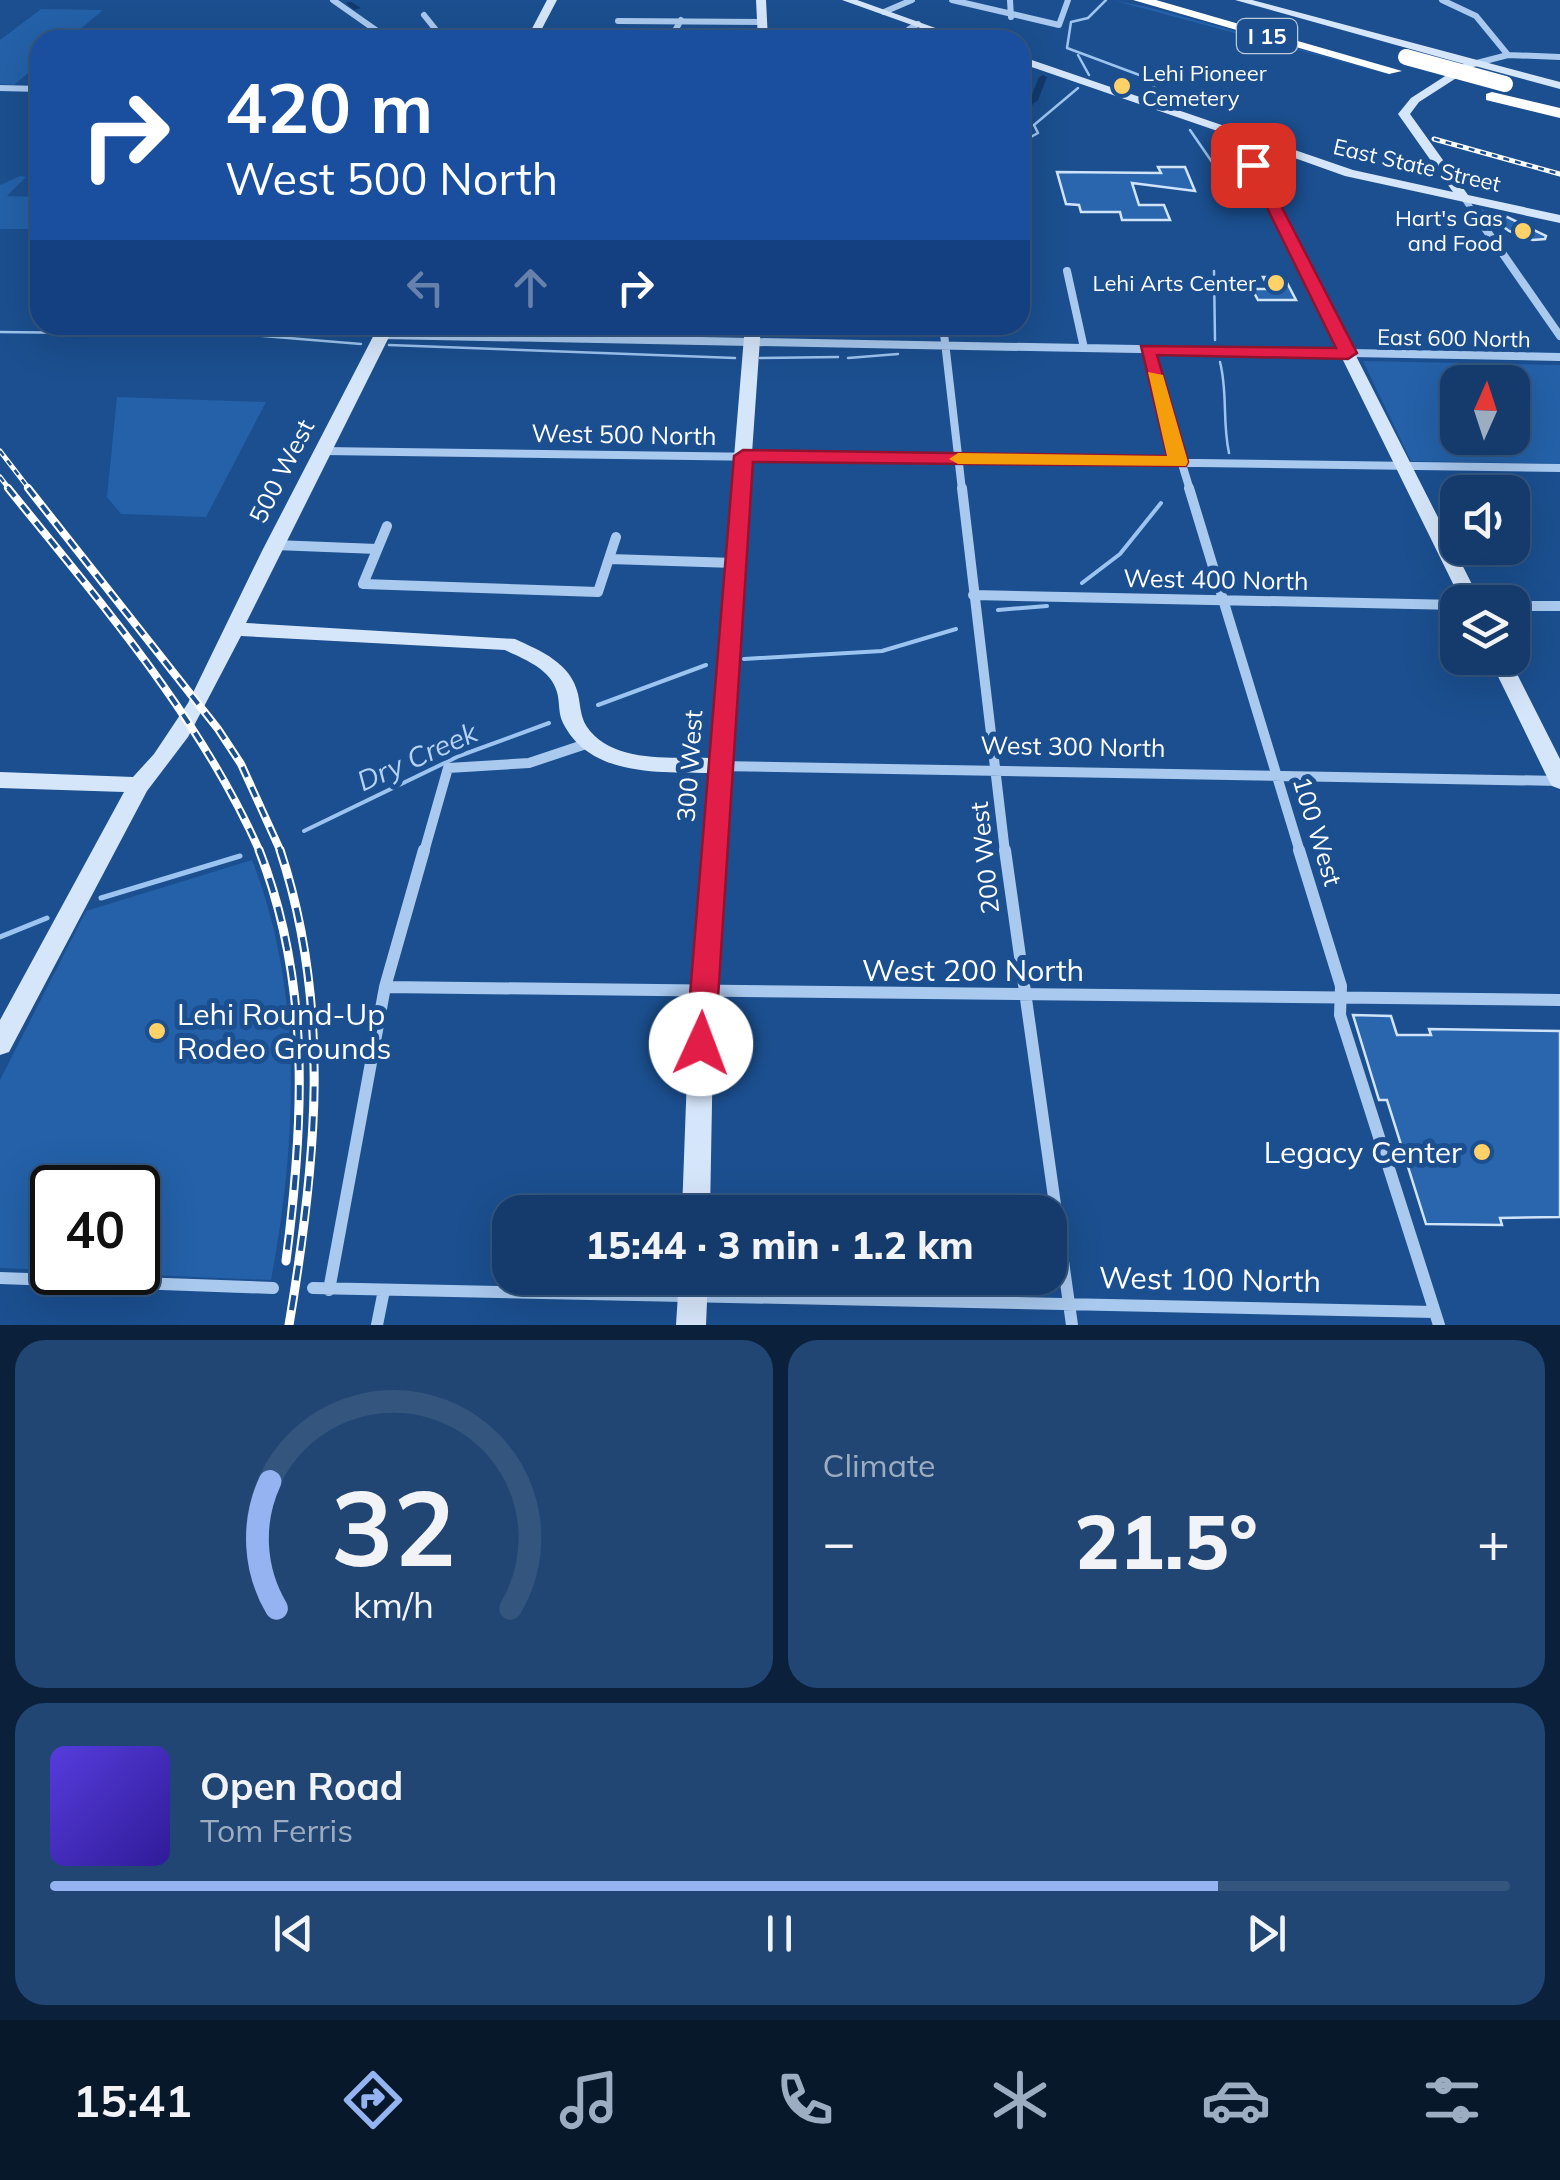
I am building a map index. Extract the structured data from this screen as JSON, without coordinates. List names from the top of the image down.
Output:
{
  "streets": {
    "highway": ["I 15"],
    "street": [
      "East State Street",
      "East 600 North",
      "West 500 North",
      "500 West",
      "West 400 North",
      "West 300 North",
      "300 West",
      "100 West",
      "200 West",
      "West 200 North",
      "West 100 North"
    ]
  },
  "crossings": [
    ["East 600 North", "100 West"],
    ["East 600 North", "200 West"],
    ["West 500 North", "500 West"],
    ["West 500 North", "300 West"],
    ["West 500 North", "100 West"],
    ["West 500 North", "200 West"],
    ["West 400 North", "100 West"],
    ["West 400 North", "200 West"],
    ["West 300 North", "300 West"],
    ["West 300 North", "100 West"],
    ["West 300 North", "200 West"],
    ["300 West", "West 200 North"],
    ["100 West", "West 200 North"],
    ["100 West", "West 100 North"],
    ["200 West", "West 200 North"],
    ["200 West", "West 100 North"],
    ["West 200 North", "West 100 North"]
  ],
  "water": ["Dry Creek"],
  "places": [
    "Lehi Pioneer Cemetery",
    "Hart's Gas and Food",
    "Lehi Arts Center",
    "Lehi Round-Up Rodeo Grounds",
    "Legacy Center"
  ],
  "north": "top",
  "page": {
    "turn": ["420 m", "West 500 North"],
    "limit": "40",
    "trip": "15:44 · 3 min · 1.2 km",
    "tile": "Climate",
    "heat": ["−", "21.5°", "+"],
    "song": ["Open Road", "Tom Ferris"],
    "tabs": "15:41",
    "gauge": ["32", "km/h"]
  }
}
